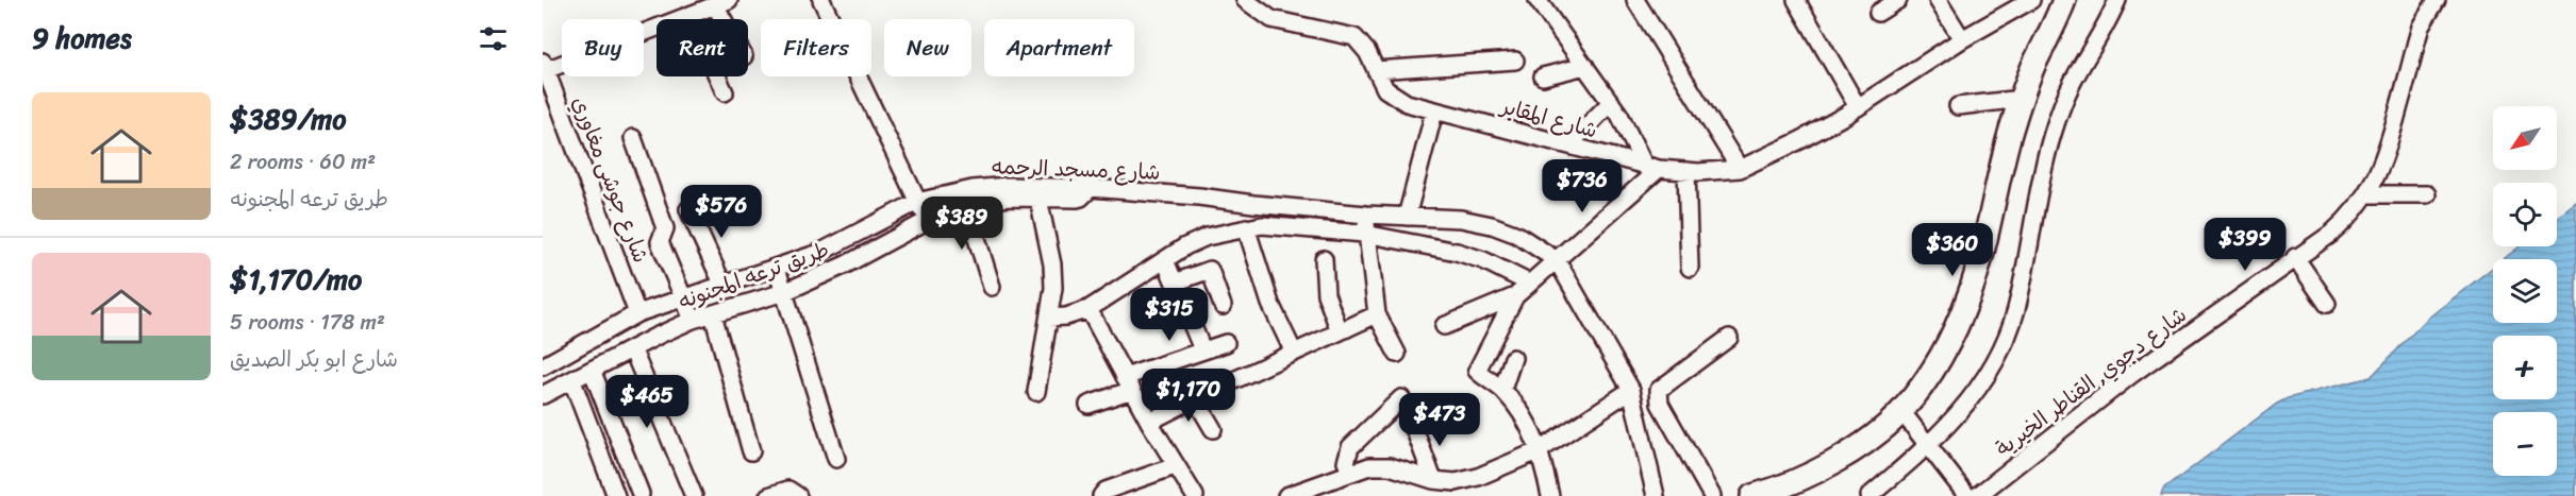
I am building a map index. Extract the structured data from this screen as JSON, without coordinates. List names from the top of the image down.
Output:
{
  "streets": {
    "street": [
      "شارع المقابر",
      "شارع مسجد الرحمه",
      "شارع جوشى مغاوري",
      "طريق ترعه المجنونه",
      "شارع دجوي, القناطر الخيرية"
    ]
  },
  "crossings": [
    ["شارع مسجد الرحمه", "شارع جوشى مغاوري"],
    ["شارع مسجد الرحمه", "طريق ترعه المجنونه"]
  ],
  "north": "bottom left",
  "page": {
    "heading": "9 homes",
    "chip": [
      "Buy",
      "Rent",
      "Filters",
      "New",
      "Apartment"
    ],
    "list": [
      {
        "name": "$389/mo",
        "note": "2 rooms · 60 m² · طريق ترعه المجنونه"
      },
      {
        "name": "$1,170/mo",
        "note": "5 rooms · 178 m² · شارع ابو بكر الصديق"
      }
    ],
    "map_buttons": ["+", "−"],
    "price": [
      "$736",
      "$576",
      "$389",
      "$399",
      "$360",
      "$315",
      "$1,170",
      "$465",
      "$473"
    ]
  }
}
